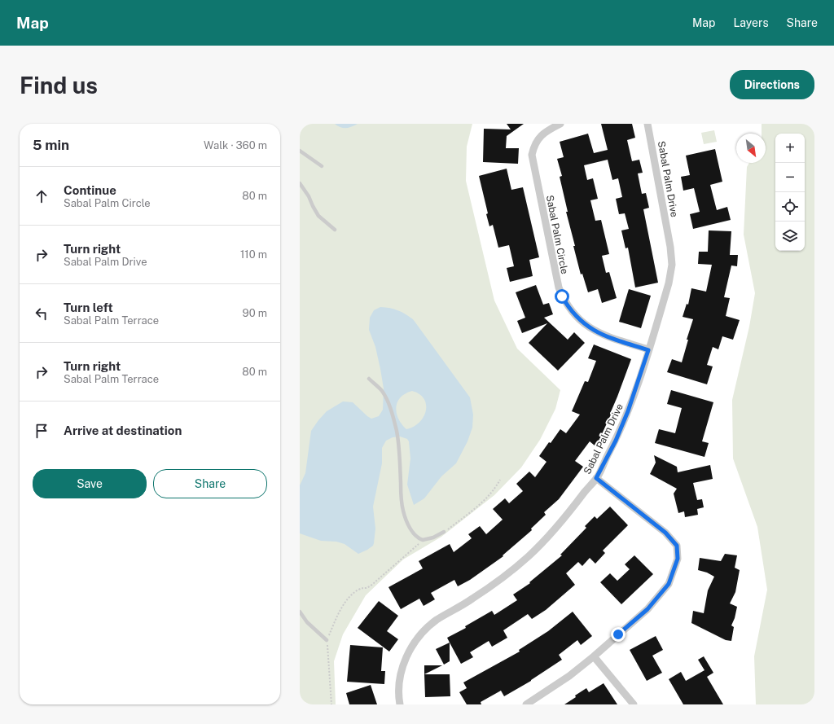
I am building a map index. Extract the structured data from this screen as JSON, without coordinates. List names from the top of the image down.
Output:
{
  "streets": {
    "street": ["Sabal Palm Drive", "Sabal Palm Circle"]
  },
  "crossings": [
    ["Sabal Palm Drive", "Sabal Palm Circle"]
  ],
  "north": "bottom right",
  "page": {
    "header": "Map",
    "nav": ["Map", "Layers", "Share"],
    "buttons": [
      "Directions",
      ["Save", "Share"]
    ],
    "title": "Find us",
    "heading": ["5 min", "Walk · 360 m"],
    "map_buttons": ["+", "−"],
    "list": [
      ["Continue", "Sabal Palm Circle", "80 m"],
      ["Turn right", "Sabal Palm Drive", "110 m"],
      ["Turn left", "Sabal Palm Terrace", "90 m"],
      ["Turn right", "Sabal Palm Terrace", "80 m"],
      "Arrive at destination"
    ]
  }
}
